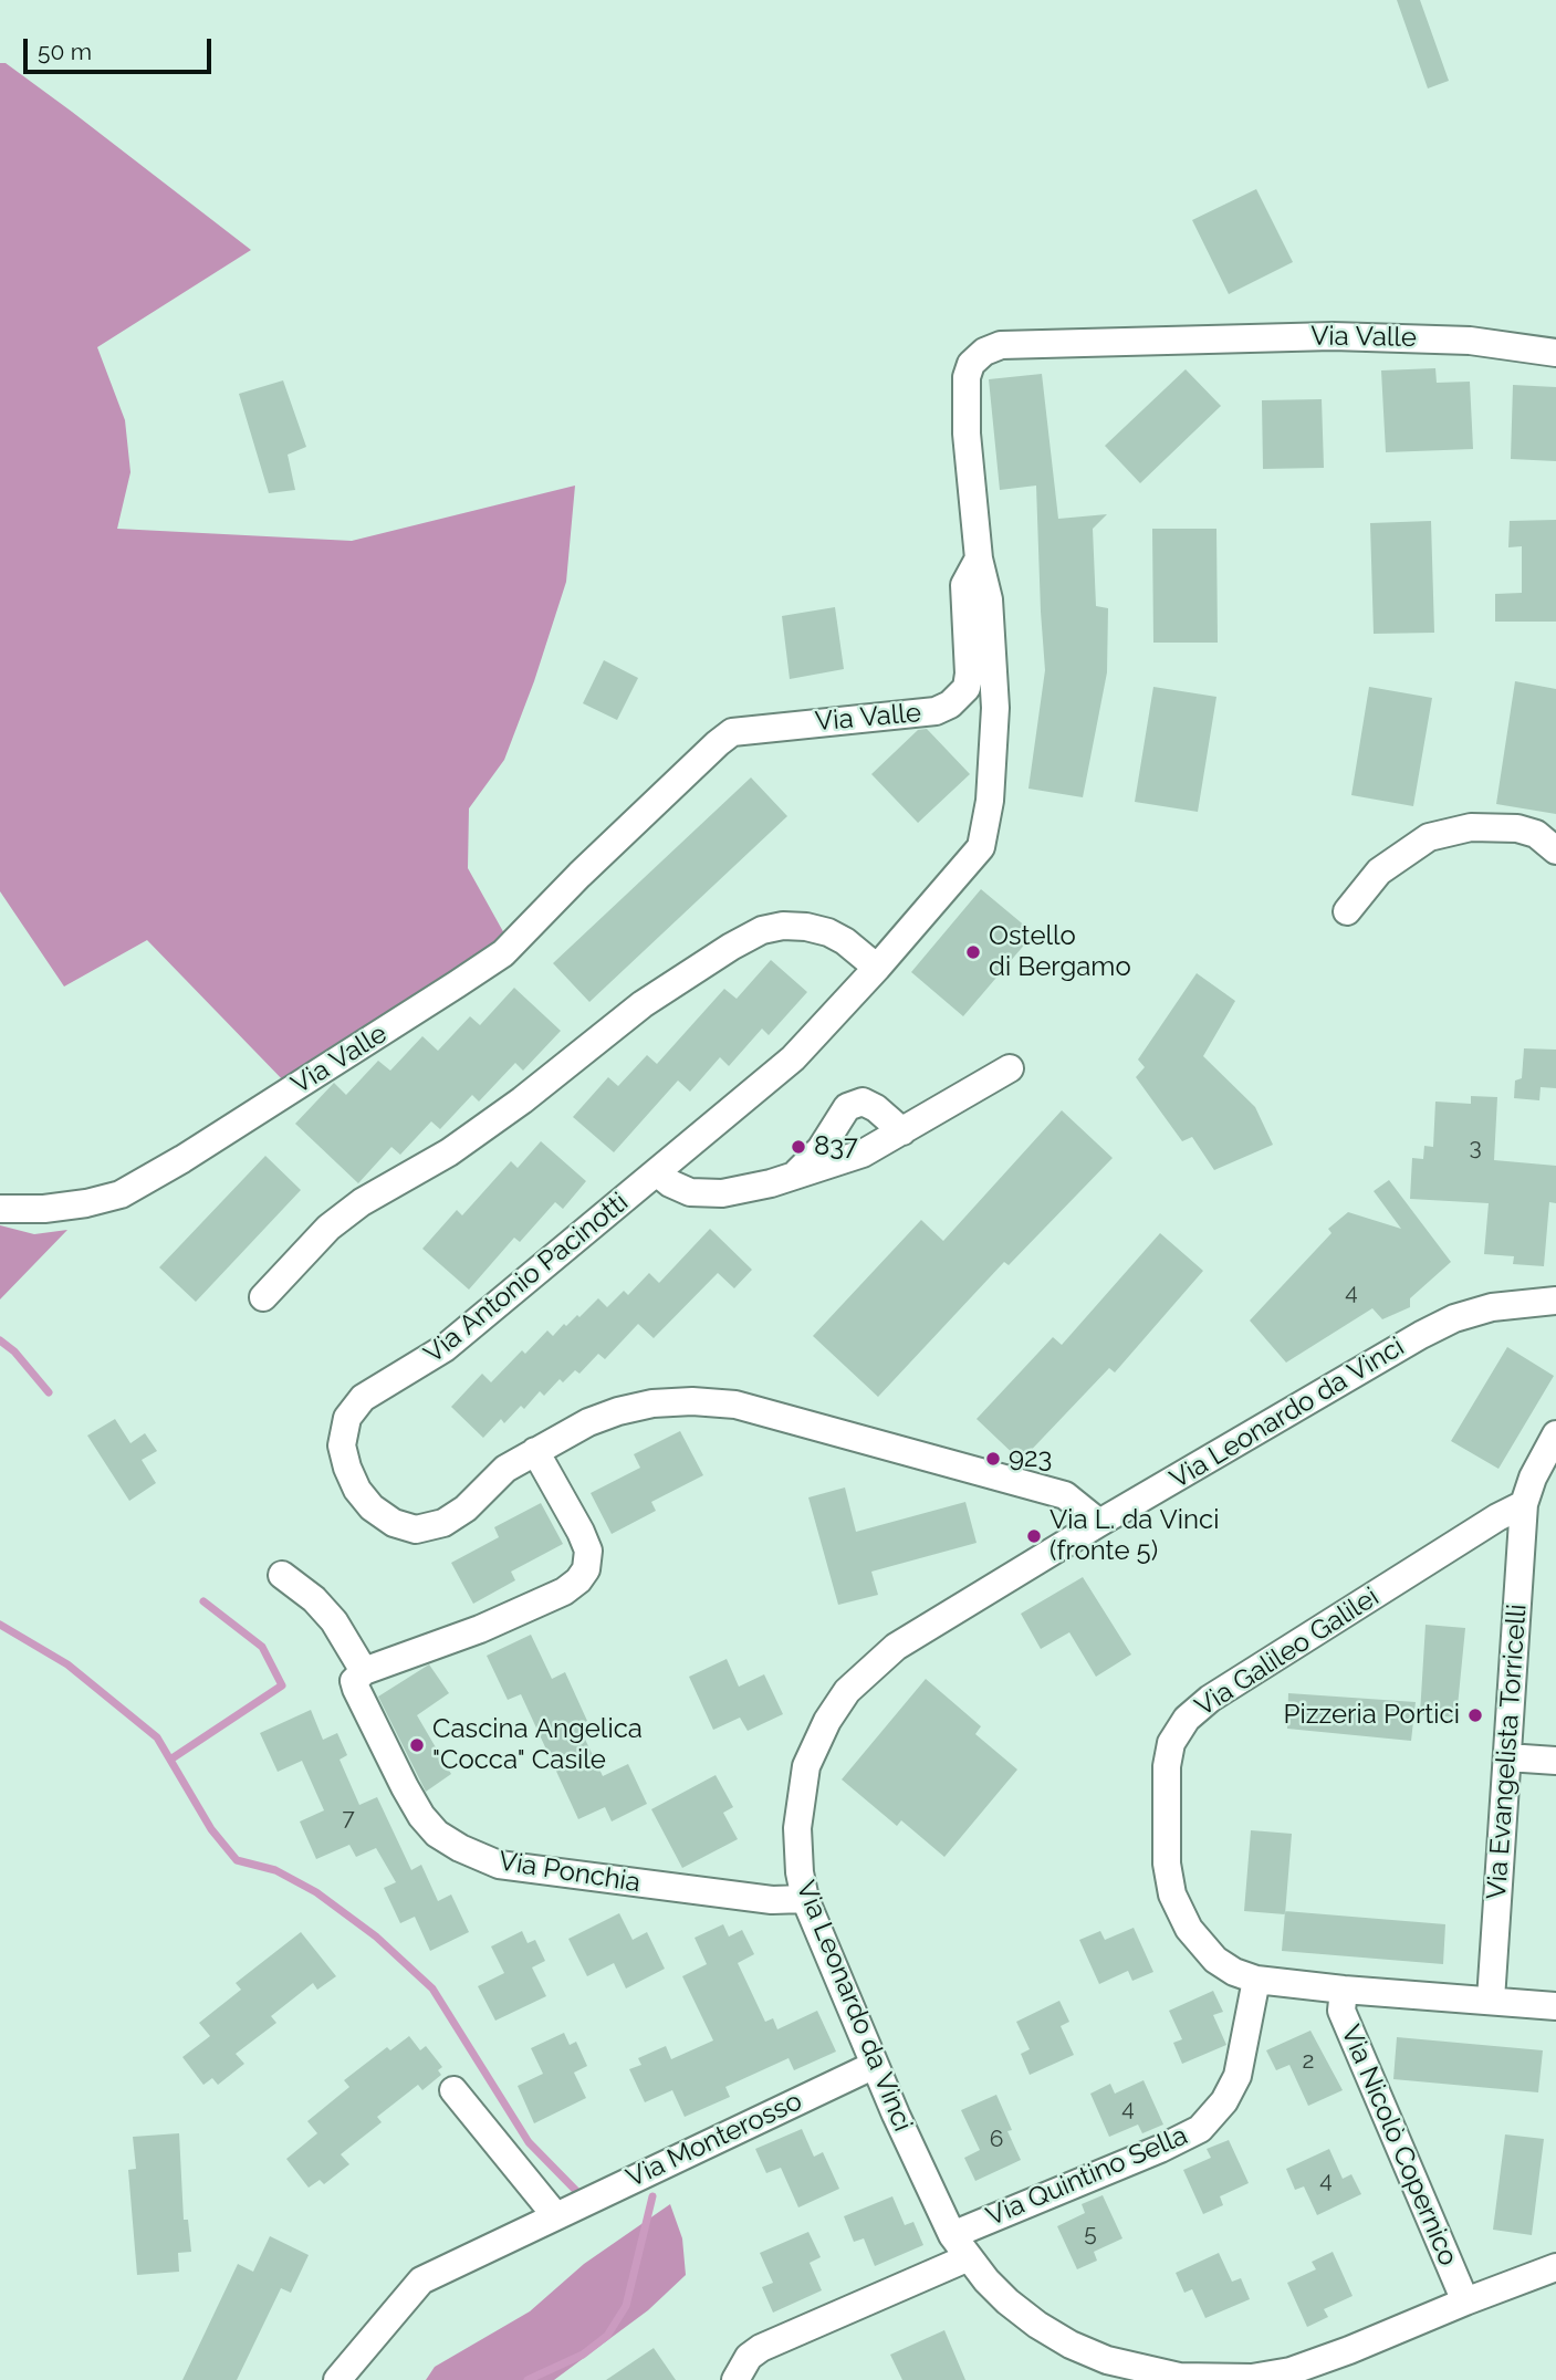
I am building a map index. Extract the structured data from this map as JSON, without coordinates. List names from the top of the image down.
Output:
{
  "streets": {
    "street": [
      "Via Valle",
      "Via Antonio Pacinotti",
      "Via Leonardo da Vinci",
      "Via Galileo Galilei",
      "Via Evangelista Torricelli",
      "Via Ponchia",
      "Via Monterosso",
      "Via Nicolò Copernico",
      "Via Quintino Sella"
    ]
  },
  "crossings": [
    ["Via Valle", "Via Antonio Pacinotti"],
    ["Via Antonio Pacinotti", "Via Leonardo da Vinci"],
    ["Via Leonardo da Vinci", "Via Ponchia"],
    ["Via Leonardo da Vinci", "Via Monterosso"],
    ["Via Leonardo da Vinci", "Via Nicolò Copernico"],
    ["Via Leonardo da Vinci", "Via Quintino Sella"],
    ["Via Galileo Galilei", "Via Evangelista Torricelli"],
    ["Via Galileo Galilei", "Via Nicolò Copernico"],
    ["Via Galileo Galilei", "Via Quintino Sella"]
  ],
  "places": [
    "Ostello di Bergamo",
    "837",
    "923",
    "Via L. da Vinci (fronte 5)",
    "Pizzeria Portici",
    "Cascina Angelica \"Cocca\" Casile"
  ],
  "house_numbers": [
    "3",
    "4",
    "7",
    "2",
    "4",
    "6",
    "4",
    "5"
  ],
  "scale_bar": "50 m"
}
